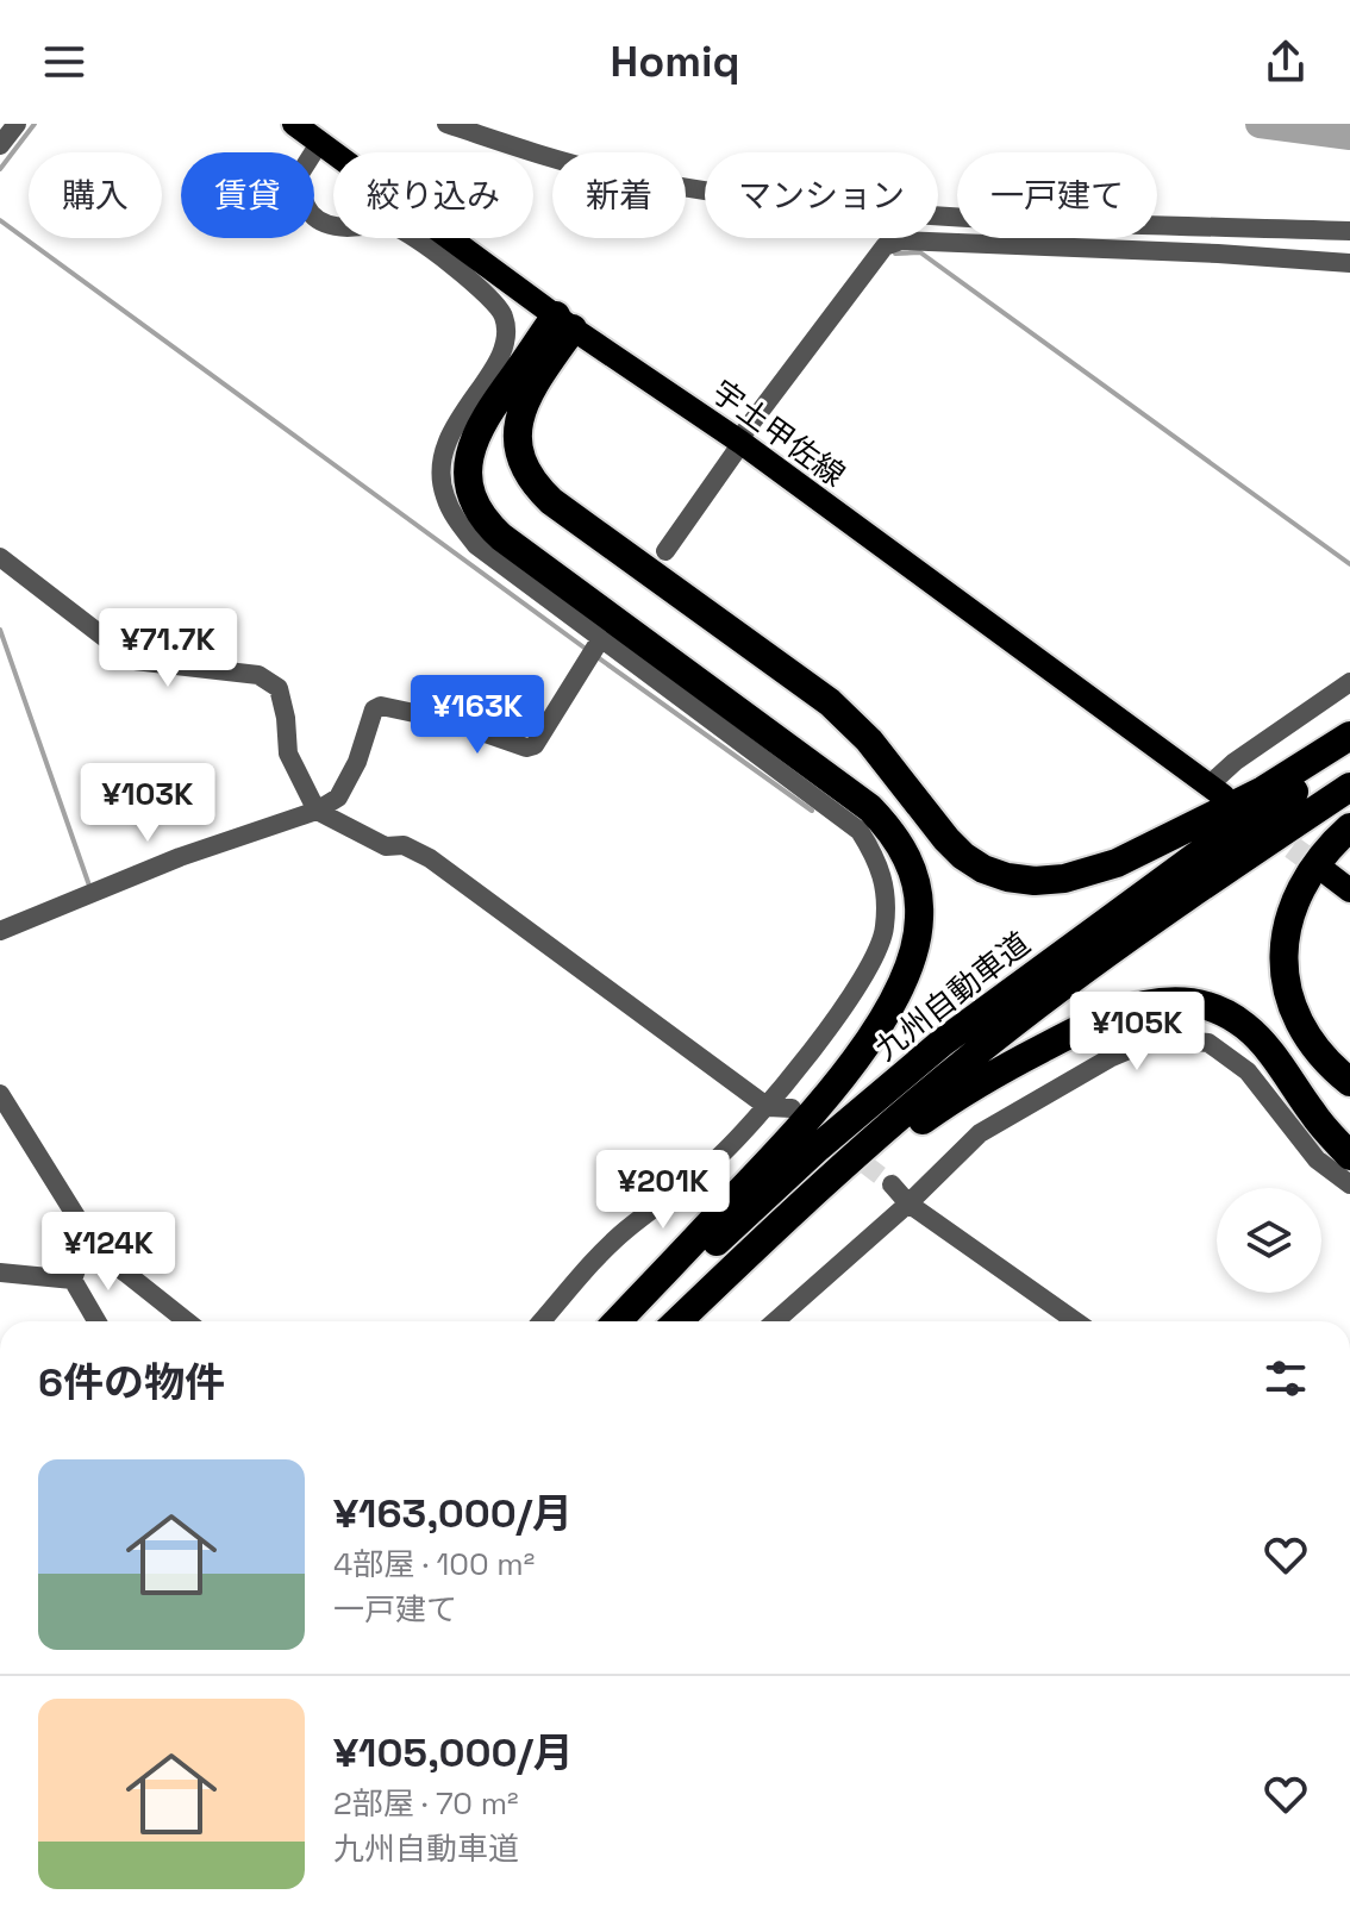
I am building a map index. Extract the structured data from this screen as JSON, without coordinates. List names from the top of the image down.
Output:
{
  "streets": {
    "highway": ["九州自動車道"],
    "main road": ["宇土甲佐線"]
  },
  "page": {
    "header": "Homiq",
    "chip": [
      "購入",
      "賃貸",
      "絞り込み",
      "新着",
      "マンション",
      "一戸建て"
    ],
    "price": [
      "¥71.7K",
      "¥163K",
      "¥103K",
      "¥105K",
      "¥201K",
      "¥124K"
    ],
    "heading": "6件の物件",
    "list": [
      {
        "name": "¥163,000/月",
        "note": "4部屋 · 100 m² · 一戸建て"
      },
      {
        "name": "¥105,000/月",
        "note": "2部屋 · 70 m² · 九州自動車道"
      }
    ]
  }
}
